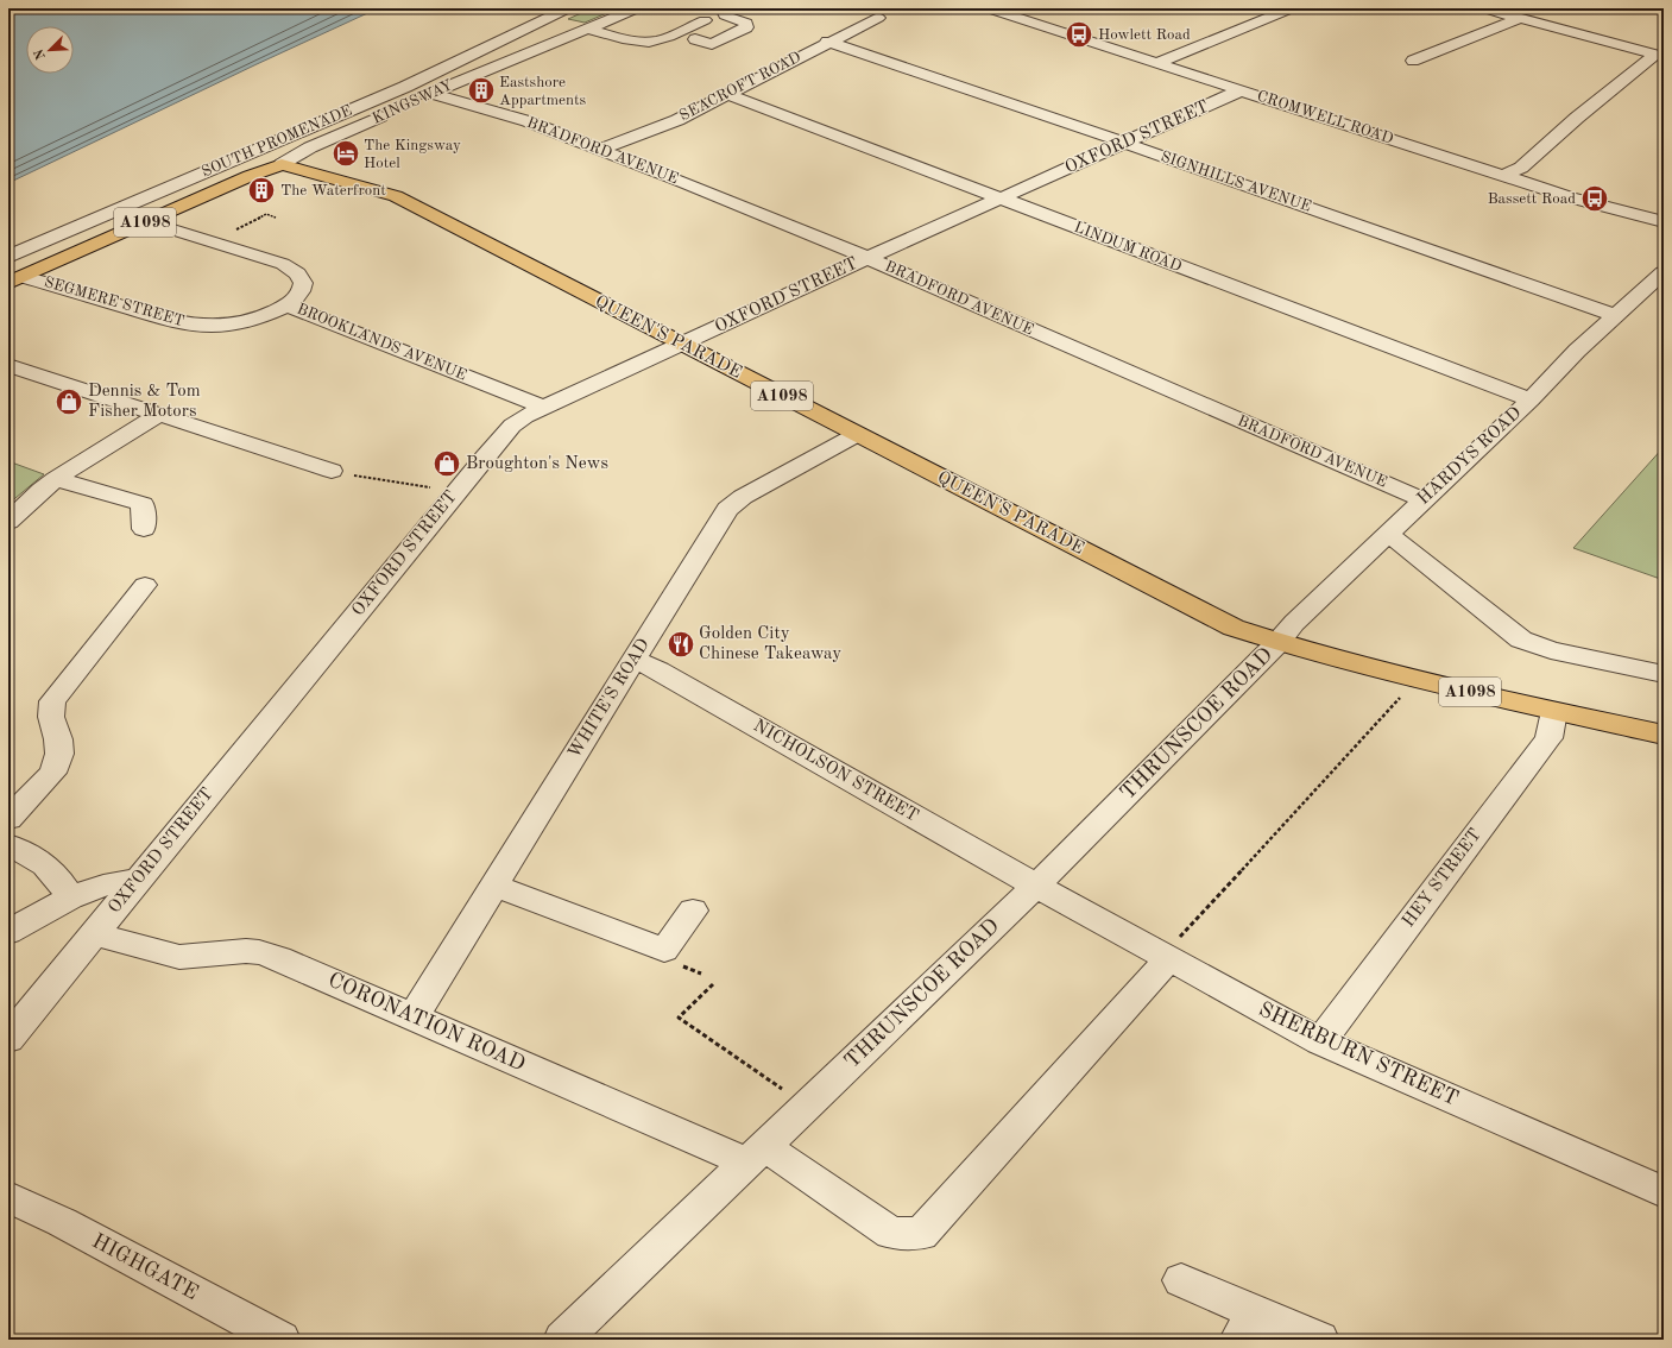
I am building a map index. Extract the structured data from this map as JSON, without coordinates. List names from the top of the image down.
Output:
{
  "streets": {
    "main road": ["KINGSWAY", "A1098", "QUEEN'S PARADE"],
    "street": [
      "SEACROFT ROAD",
      "CROMWELL ROAD",
      "OXFORD STREET",
      "SOUTH PROMENADE",
      "BRADFORD AVENUE",
      "SIGNHILLS AVENUE",
      "LINDUM ROAD",
      "SEGMERE STREET",
      "BROOKLANDS AVENUE",
      "HARDYS ROAD",
      "WHITE'S ROAD",
      "THRUNSCOE ROAD",
      "NICHOLSON STREET",
      "HEY STREET",
      "CORONATION ROAD",
      "SHERBURN STREET",
      "HIGHGATE"
    ]
  },
  "crossings": [
    ["SEACROFT ROAD", "BRADFORD AVENUE"],
    ["SEACROFT ROAD", "SIGNHILLS AVENUE"],
    ["SEACROFT ROAD", "LINDUM ROAD"],
    ["KINGSWAY", "BRADFORD AVENUE"],
    ["KINGSWAY", "SEGMERE STREET"],
    ["KINGSWAY", "QUEEN'S PARADE"],
    ["KINGSWAY", "BROOKLANDS AVENUE"],
    ["CROMWELL ROAD", "OXFORD STREET"],
    ["OXFORD STREET", "BRADFORD AVENUE"],
    ["OXFORD STREET", "SIGNHILLS AVENUE"],
    ["OXFORD STREET", "LINDUM ROAD"],
    ["OXFORD STREET", "QUEEN'S PARADE"],
    ["OXFORD STREET", "BROOKLANDS AVENUE"],
    ["OXFORD STREET", "CORONATION ROAD"],
    ["BRADFORD AVENUE", "HARDYS ROAD"],
    ["SIGNHILLS AVENUE", "HARDYS ROAD"],
    ["A1098", "QUEEN'S PARADE"],
    ["A1098", "HARDYS ROAD"],
    ["A1098", "THRUNSCOE ROAD"],
    ["A1098", "HEY STREET"],
    ["LINDUM ROAD", "HARDYS ROAD"],
    ["SEGMERE STREET", "BROOKLANDS AVENUE"],
    ["QUEEN'S PARADE", "HARDYS ROAD"],
    ["QUEEN'S PARADE", "WHITE'S ROAD"],
    ["QUEEN'S PARADE", "THRUNSCOE ROAD"],
    ["HARDYS ROAD", "THRUNSCOE ROAD"],
    ["WHITE'S ROAD", "NICHOLSON STREET"],
    ["WHITE'S ROAD", "CORONATION ROAD"],
    ["THRUNSCOE ROAD", "NICHOLSON STREET"],
    ["THRUNSCOE ROAD", "CORONATION ROAD"],
    ["THRUNSCOE ROAD", "SHERBURN STREET"],
    ["NICHOLSON STREET", "SHERBURN STREET"],
    ["HEY STREET", "SHERBURN STREET"],
    ["CORONATION ROAD", "SHERBURN STREET"]
  ],
  "places": {
    "bus stop": ["Howlett Road", "Bassett Road"],
    "building": ["Eastshore Appartments", "The Waterfront"],
    "hotel": ["The Kingsway Hotel"],
    "shop": ["Dennis & Tom Fisher Motors", "Broughton's News"],
    "restaurant": ["Golden City Chinese Takeaway"]
  },
  "north": "bottom left"
}
